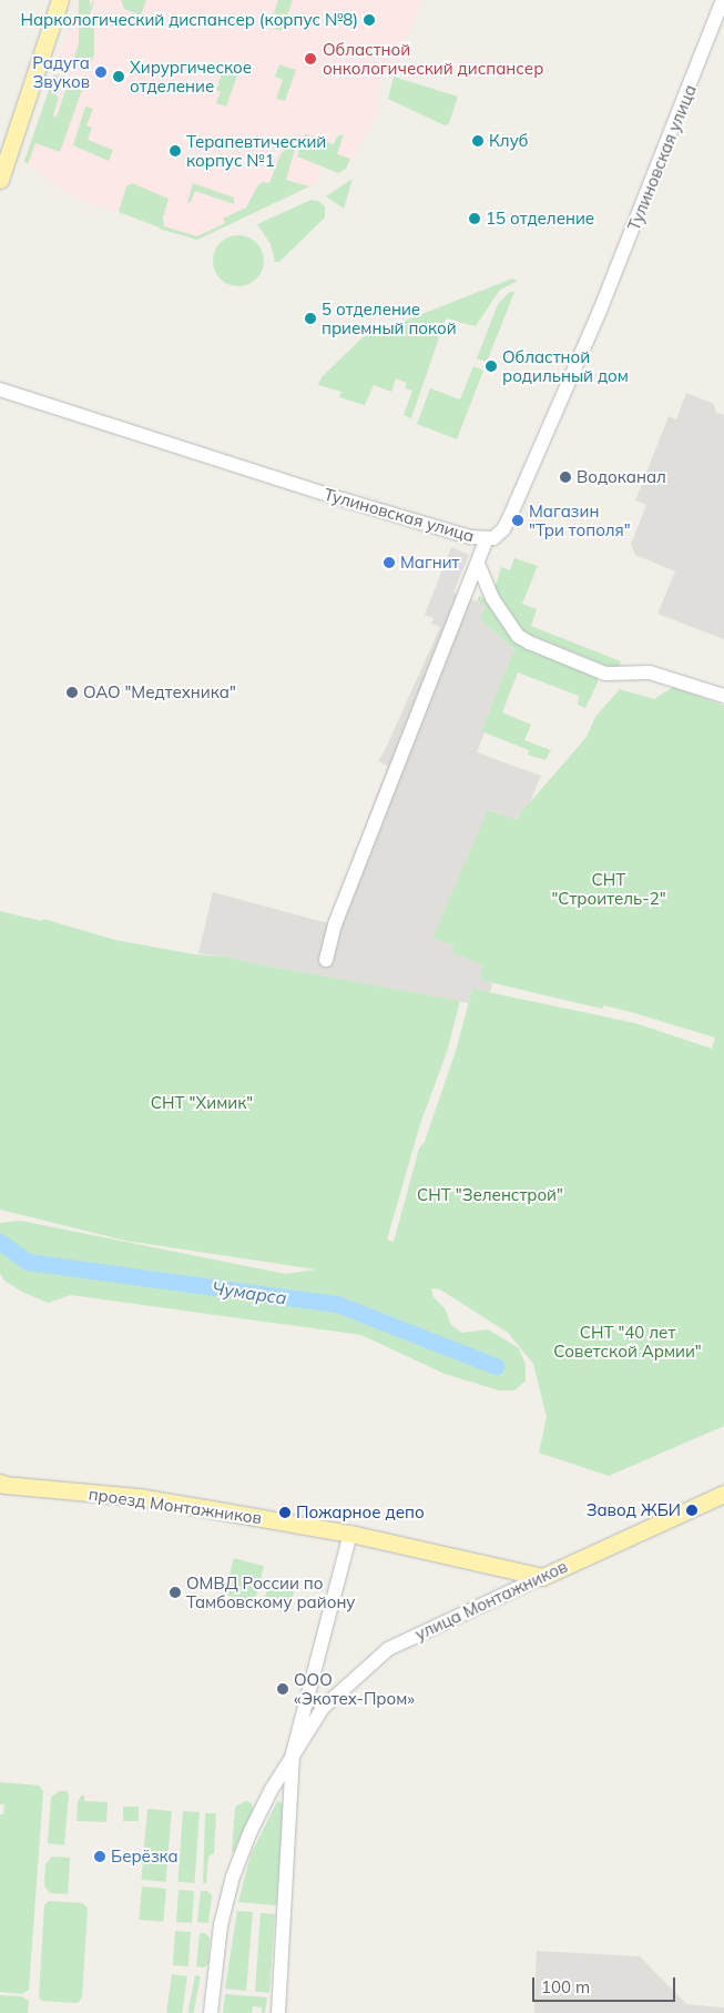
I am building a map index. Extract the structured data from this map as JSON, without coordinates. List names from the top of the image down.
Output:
{
  "streets": {
    "main road": ["проезд Монтажников", "улица Монтажников"],
    "street": ["Тулиновская улица"]
  },
  "crossings": [
    ["проезд Монтажников", "улица Монтажников"]
  ],
  "water": ["Чумарса"],
  "parks": [
    "СНТ \"Строитель-2\"",
    "СНТ \"Химик\"",
    "СНТ \"Зеленстрой\"",
    "СНТ \"40 лет Советской Армии\""
  ],
  "places": [
    "Наркологический диспансер (корпус №8)",
    "Областной онкологический диспансер",
    "Радуга Звуков",
    "Хирургическое отделение",
    "Клуб",
    "Терапевтический корпус №1",
    "15 отделение",
    "5 отделение приемный покой",
    "Областной родильный дом",
    "Водоканал",
    "Магазин \"Три тополя\"",
    "Магнит",
    "ОАО \"Медтехника\"",
    "Завод ЖБИ",
    "Пожарное депо",
    "ОМВД России по Тамбовскому району",
    "ООО «Экотех-Пром»",
    "Берёзка"
  ],
  "scale_bar": "100 m"
}
